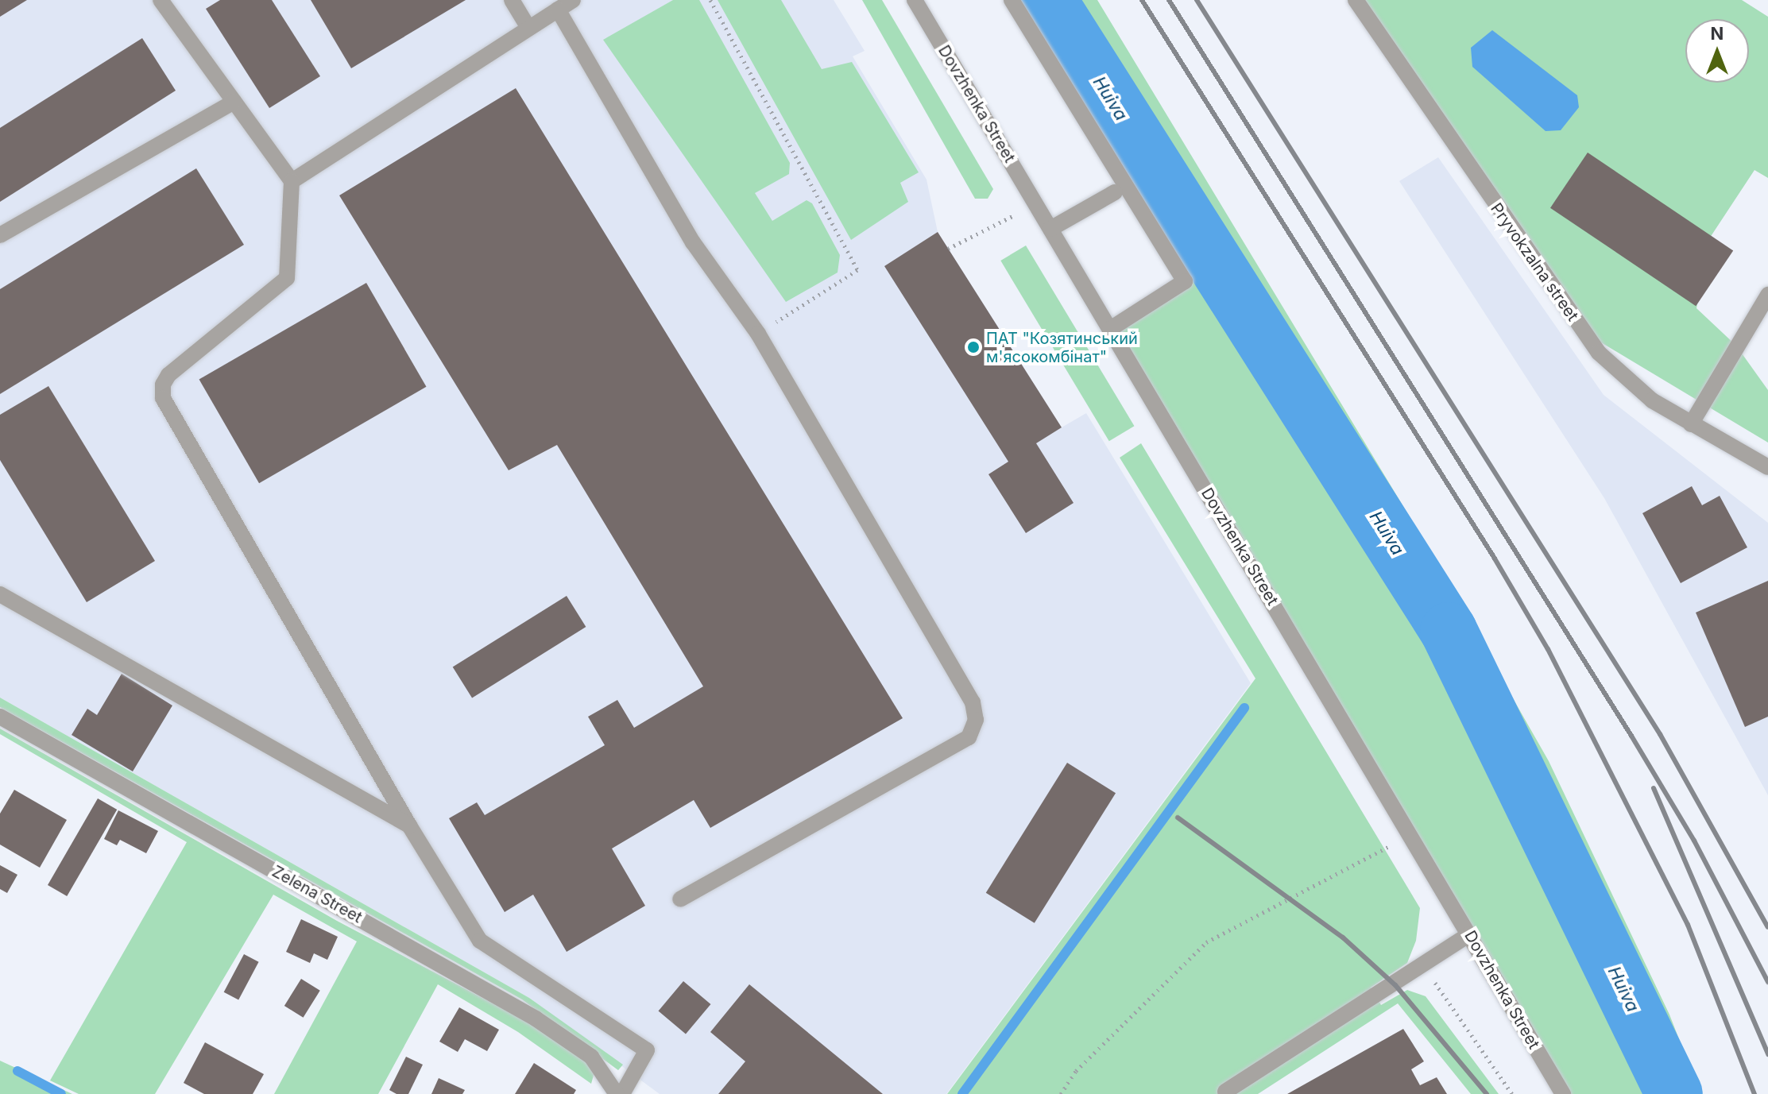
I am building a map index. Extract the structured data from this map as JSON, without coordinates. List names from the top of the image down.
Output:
{
  "streets": {
    "street": ["Dovzhenka Street", "Pryvokzalna street", "Zelena Street"]
  },
  "water": ["Huiva"],
  "places": ["ПАТ \"Козятинський м'ясокомбінат\""],
  "north": "top"
}
